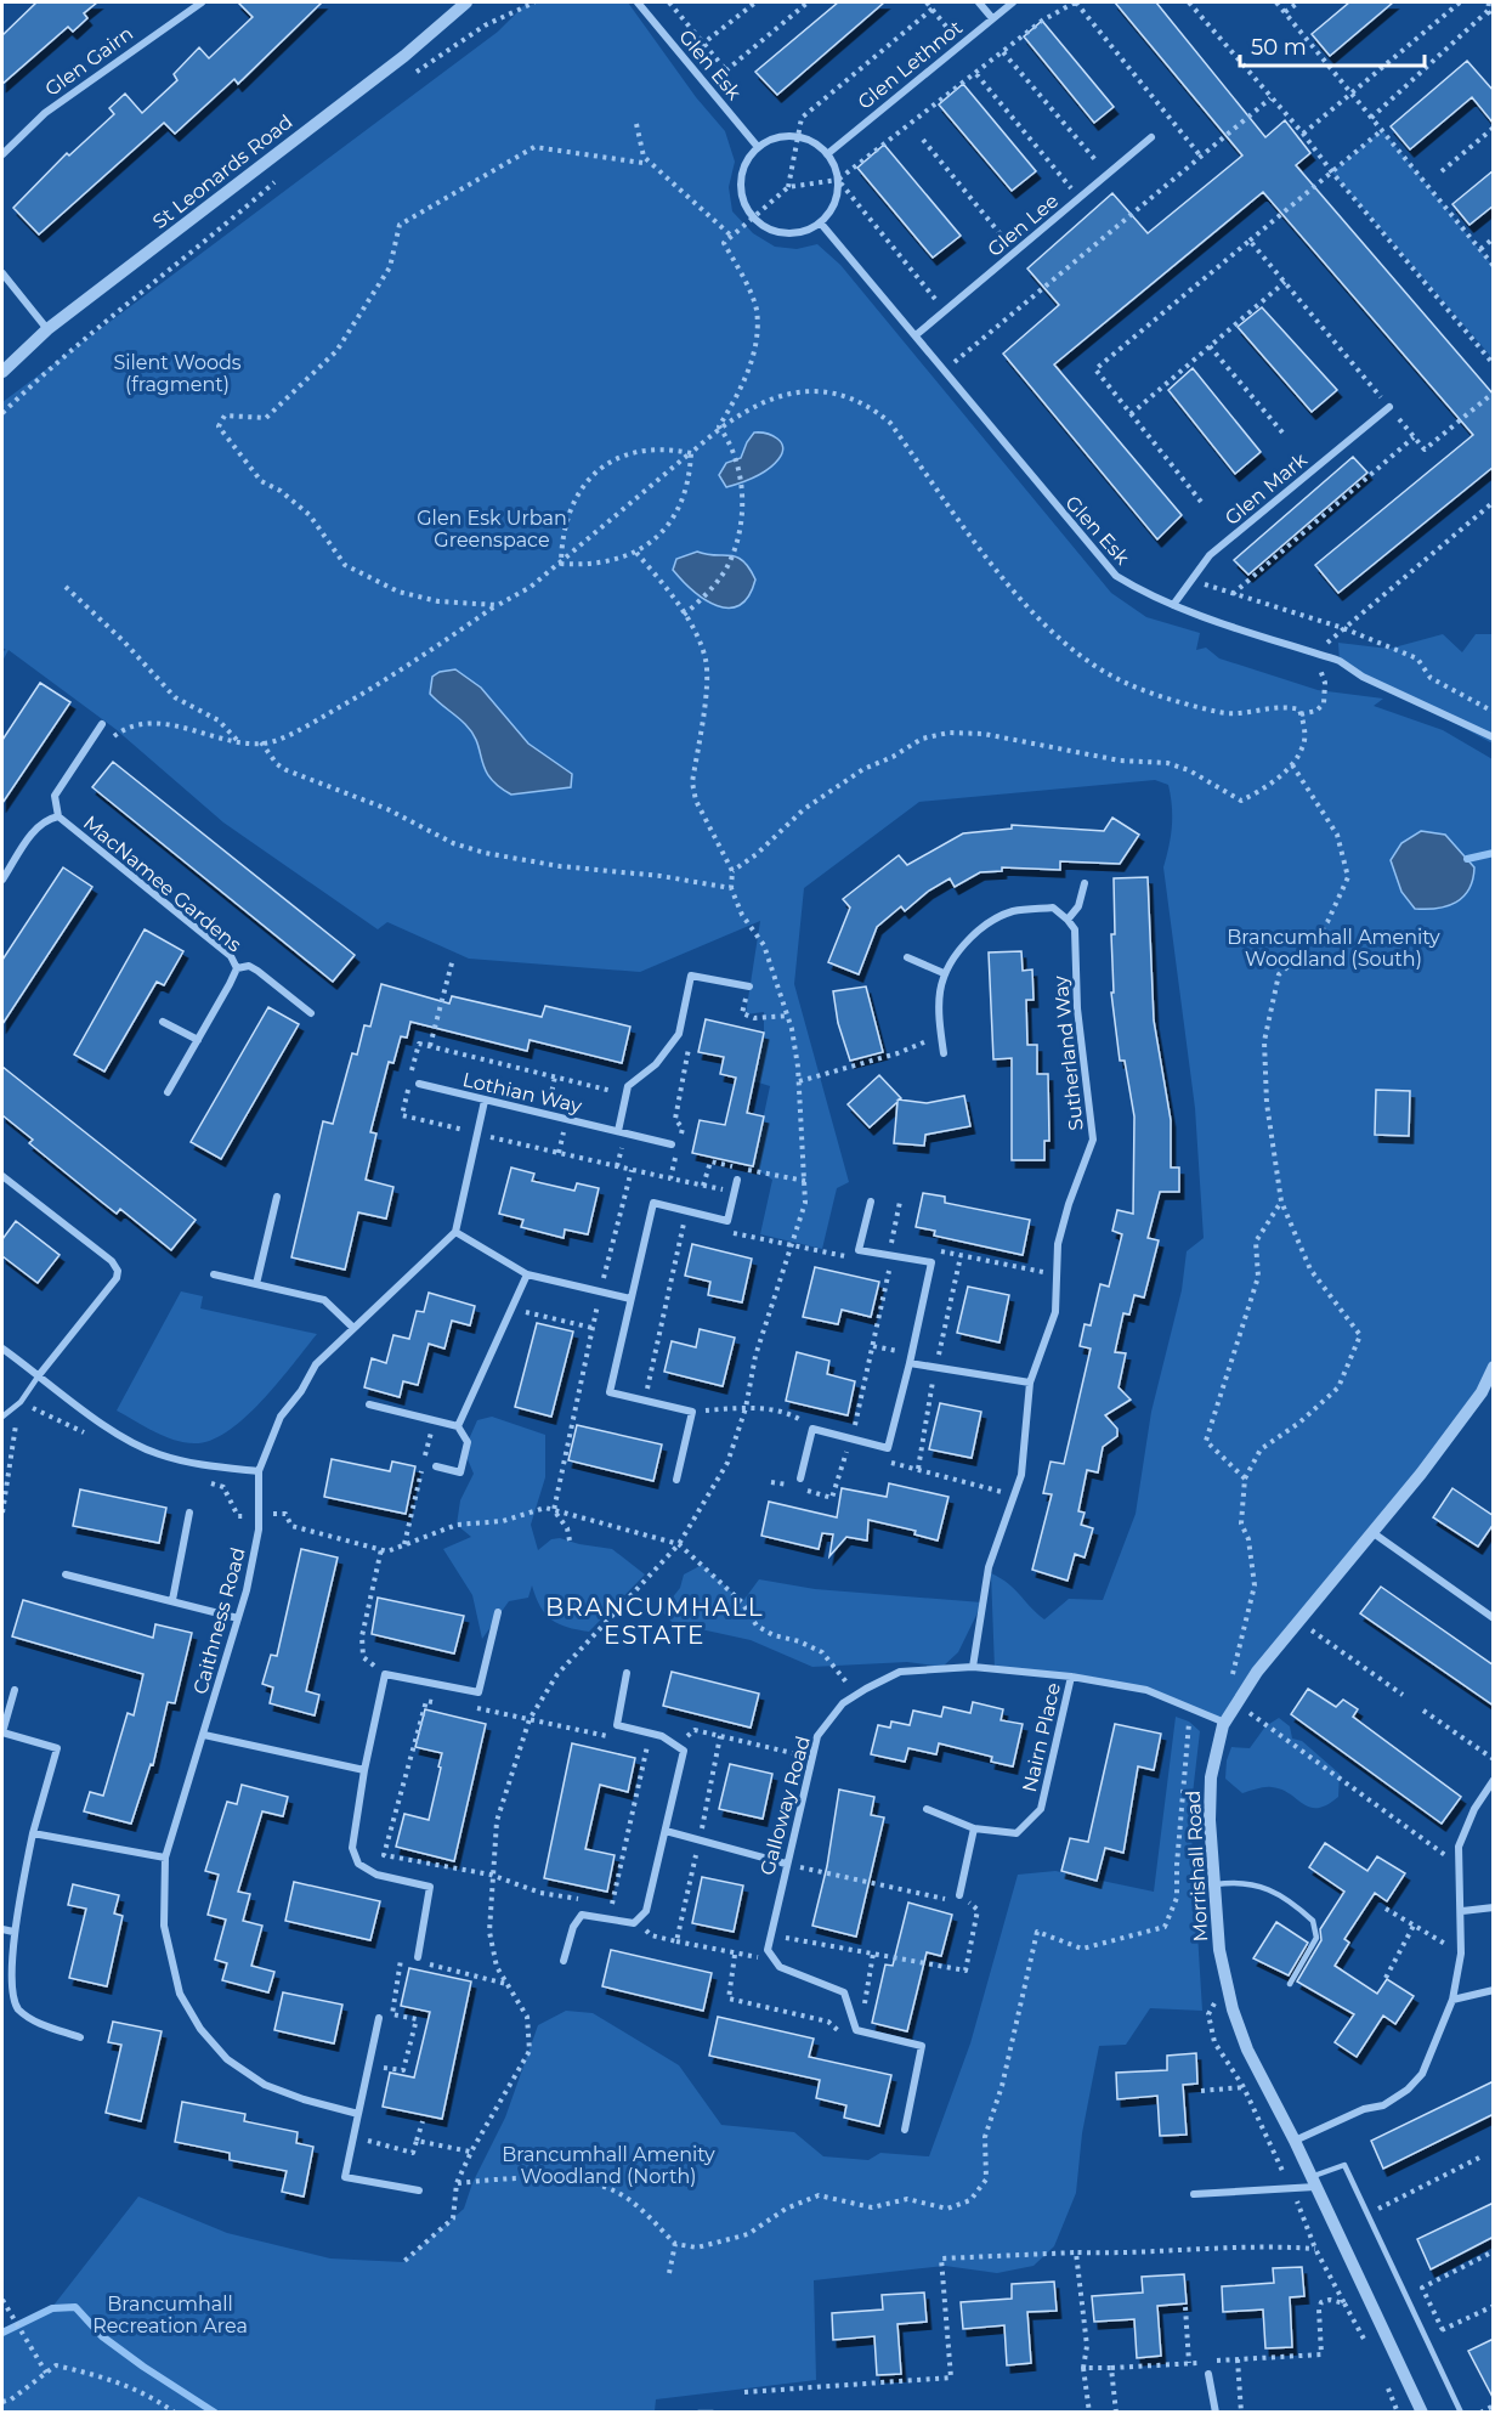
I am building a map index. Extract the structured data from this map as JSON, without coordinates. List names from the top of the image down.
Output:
{
  "streets": {
    "street": [
      "Glen Gairn",
      "Glen Esk",
      "Glen Lethnot",
      "St Leonards Road",
      "Glen Lee",
      "Glen Mark",
      "MacNamee Gardens",
      "Sutherland Way",
      "Lothian Way",
      "Caithness Road",
      "Nairn Place",
      "Galloway Road",
      "Morrishall Road"
    ]
  },
  "crossings": [
    ["Glen Esk", "Glen Lee"],
    ["Glen Esk", "Glen Mark"],
    ["Sutherland Way", "Galloway Road"],
    ["Nairn Place", "Galloway Road"],
    ["Galloway Road", "Morrishall Road"]
  ],
  "districts": ["BRANCUMHALL ESTATE"],
  "parks": [
    "Silent Woods (fragment)",
    "Glen Esk Urban Greenspace",
    "Brancumhall Amenity Woodland (South)",
    "Brancumhall Amenity Woodland (North)",
    "Brancumhall Recreation Area"
  ],
  "scale_bar": "50 m"
}
